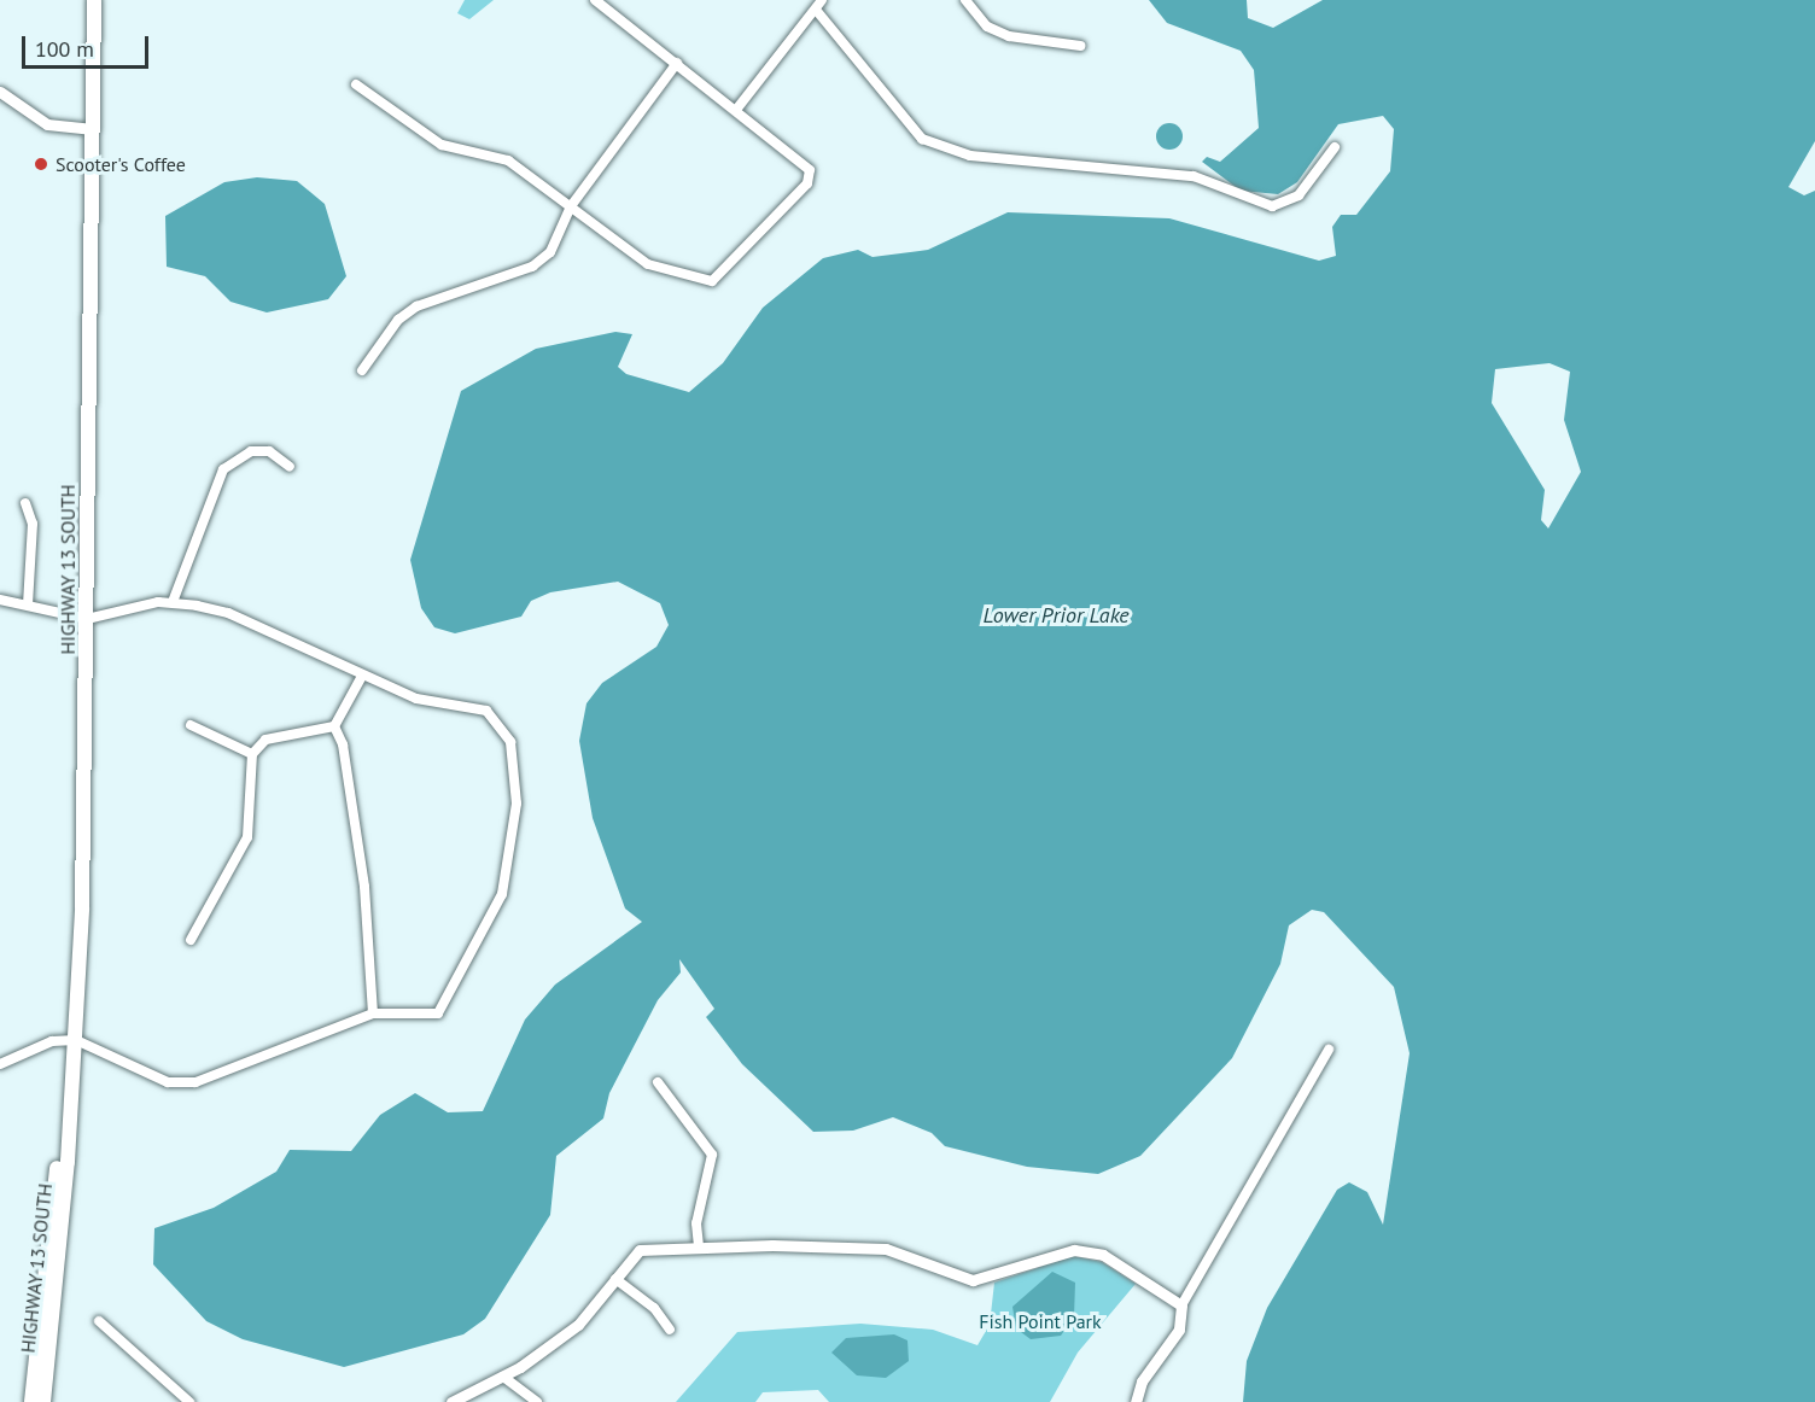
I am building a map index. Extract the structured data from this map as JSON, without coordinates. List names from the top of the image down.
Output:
{
  "streets": {
    "main road": ["HIGHWAY 13 SOUTH"]
  },
  "water": ["Lower Prior Lake"],
  "parks": ["Fish Point Park"],
  "places": ["Scooter's Coffee"],
  "scale_bar": "100 m"
}
